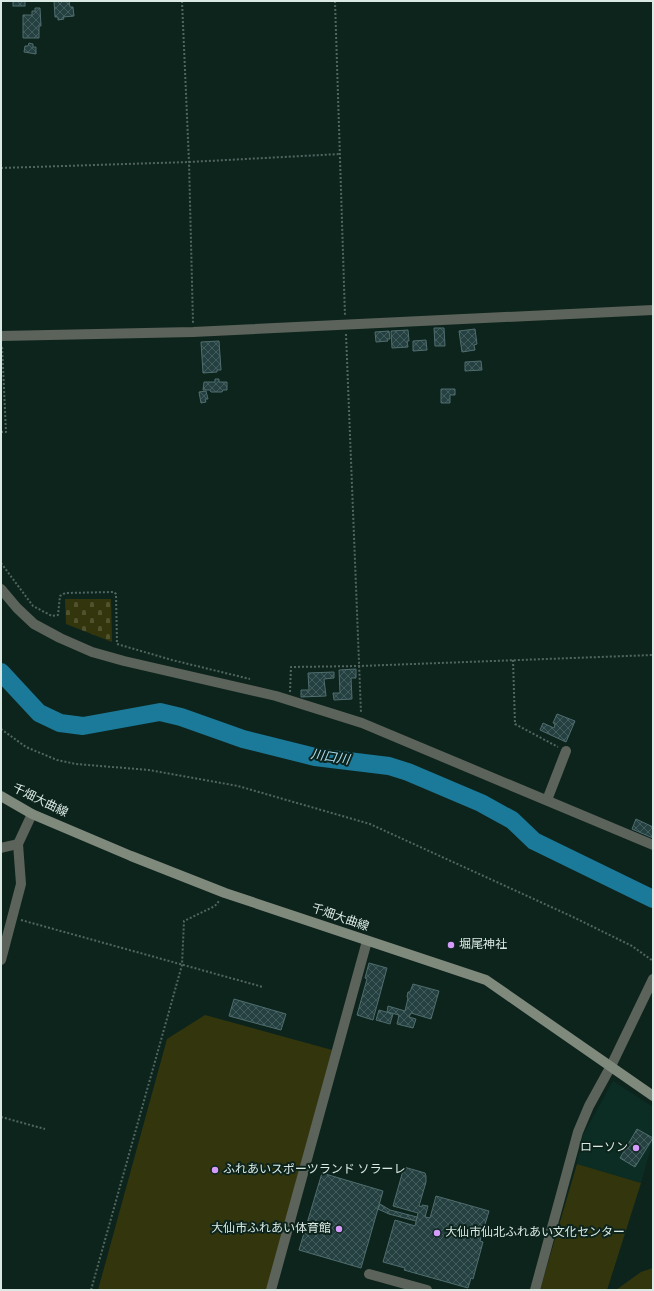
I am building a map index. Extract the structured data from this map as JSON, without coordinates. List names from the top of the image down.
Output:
{
  "streets": {
    "main road": ["千畑大曲線"]
  },
  "water": ["川口川"],
  "places": [
    "堀尾神社",
    "ローソン",
    "ふれあいスポーツランド ソラーレ",
    "大仙市ふれあい体育館",
    "大仙市仙北ふれあい文化センター"
  ]
}
